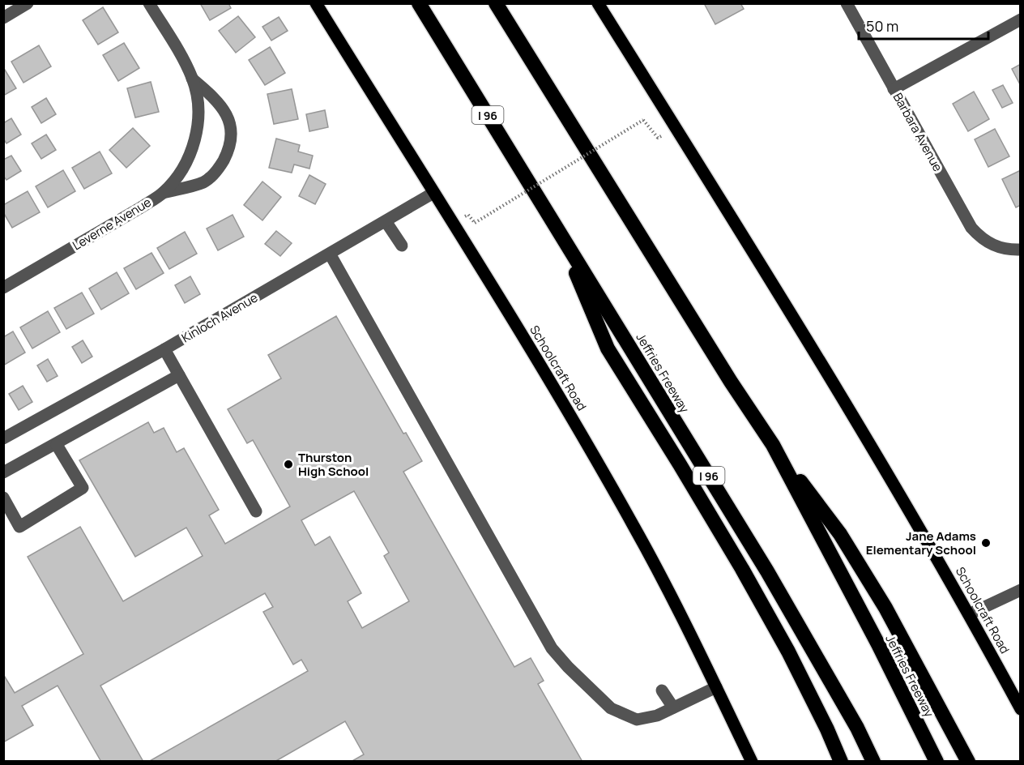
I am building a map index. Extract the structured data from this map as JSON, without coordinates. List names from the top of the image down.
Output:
{
  "streets": {
    "highway": ["I 96", "Jeffries Freeway"],
    "main road": ["Schoolcraft Road"],
    "street": ["Barbara Avenue", "Leverne Avenue", "Kinloch Avenue"]
  },
  "crossings": [
    ["Kinloch Avenue", "Schoolcraft Road"]
  ],
  "places": ["Thurston High School", "Jane Adams Elementary School"],
  "scale_bar": "50 m"
}
